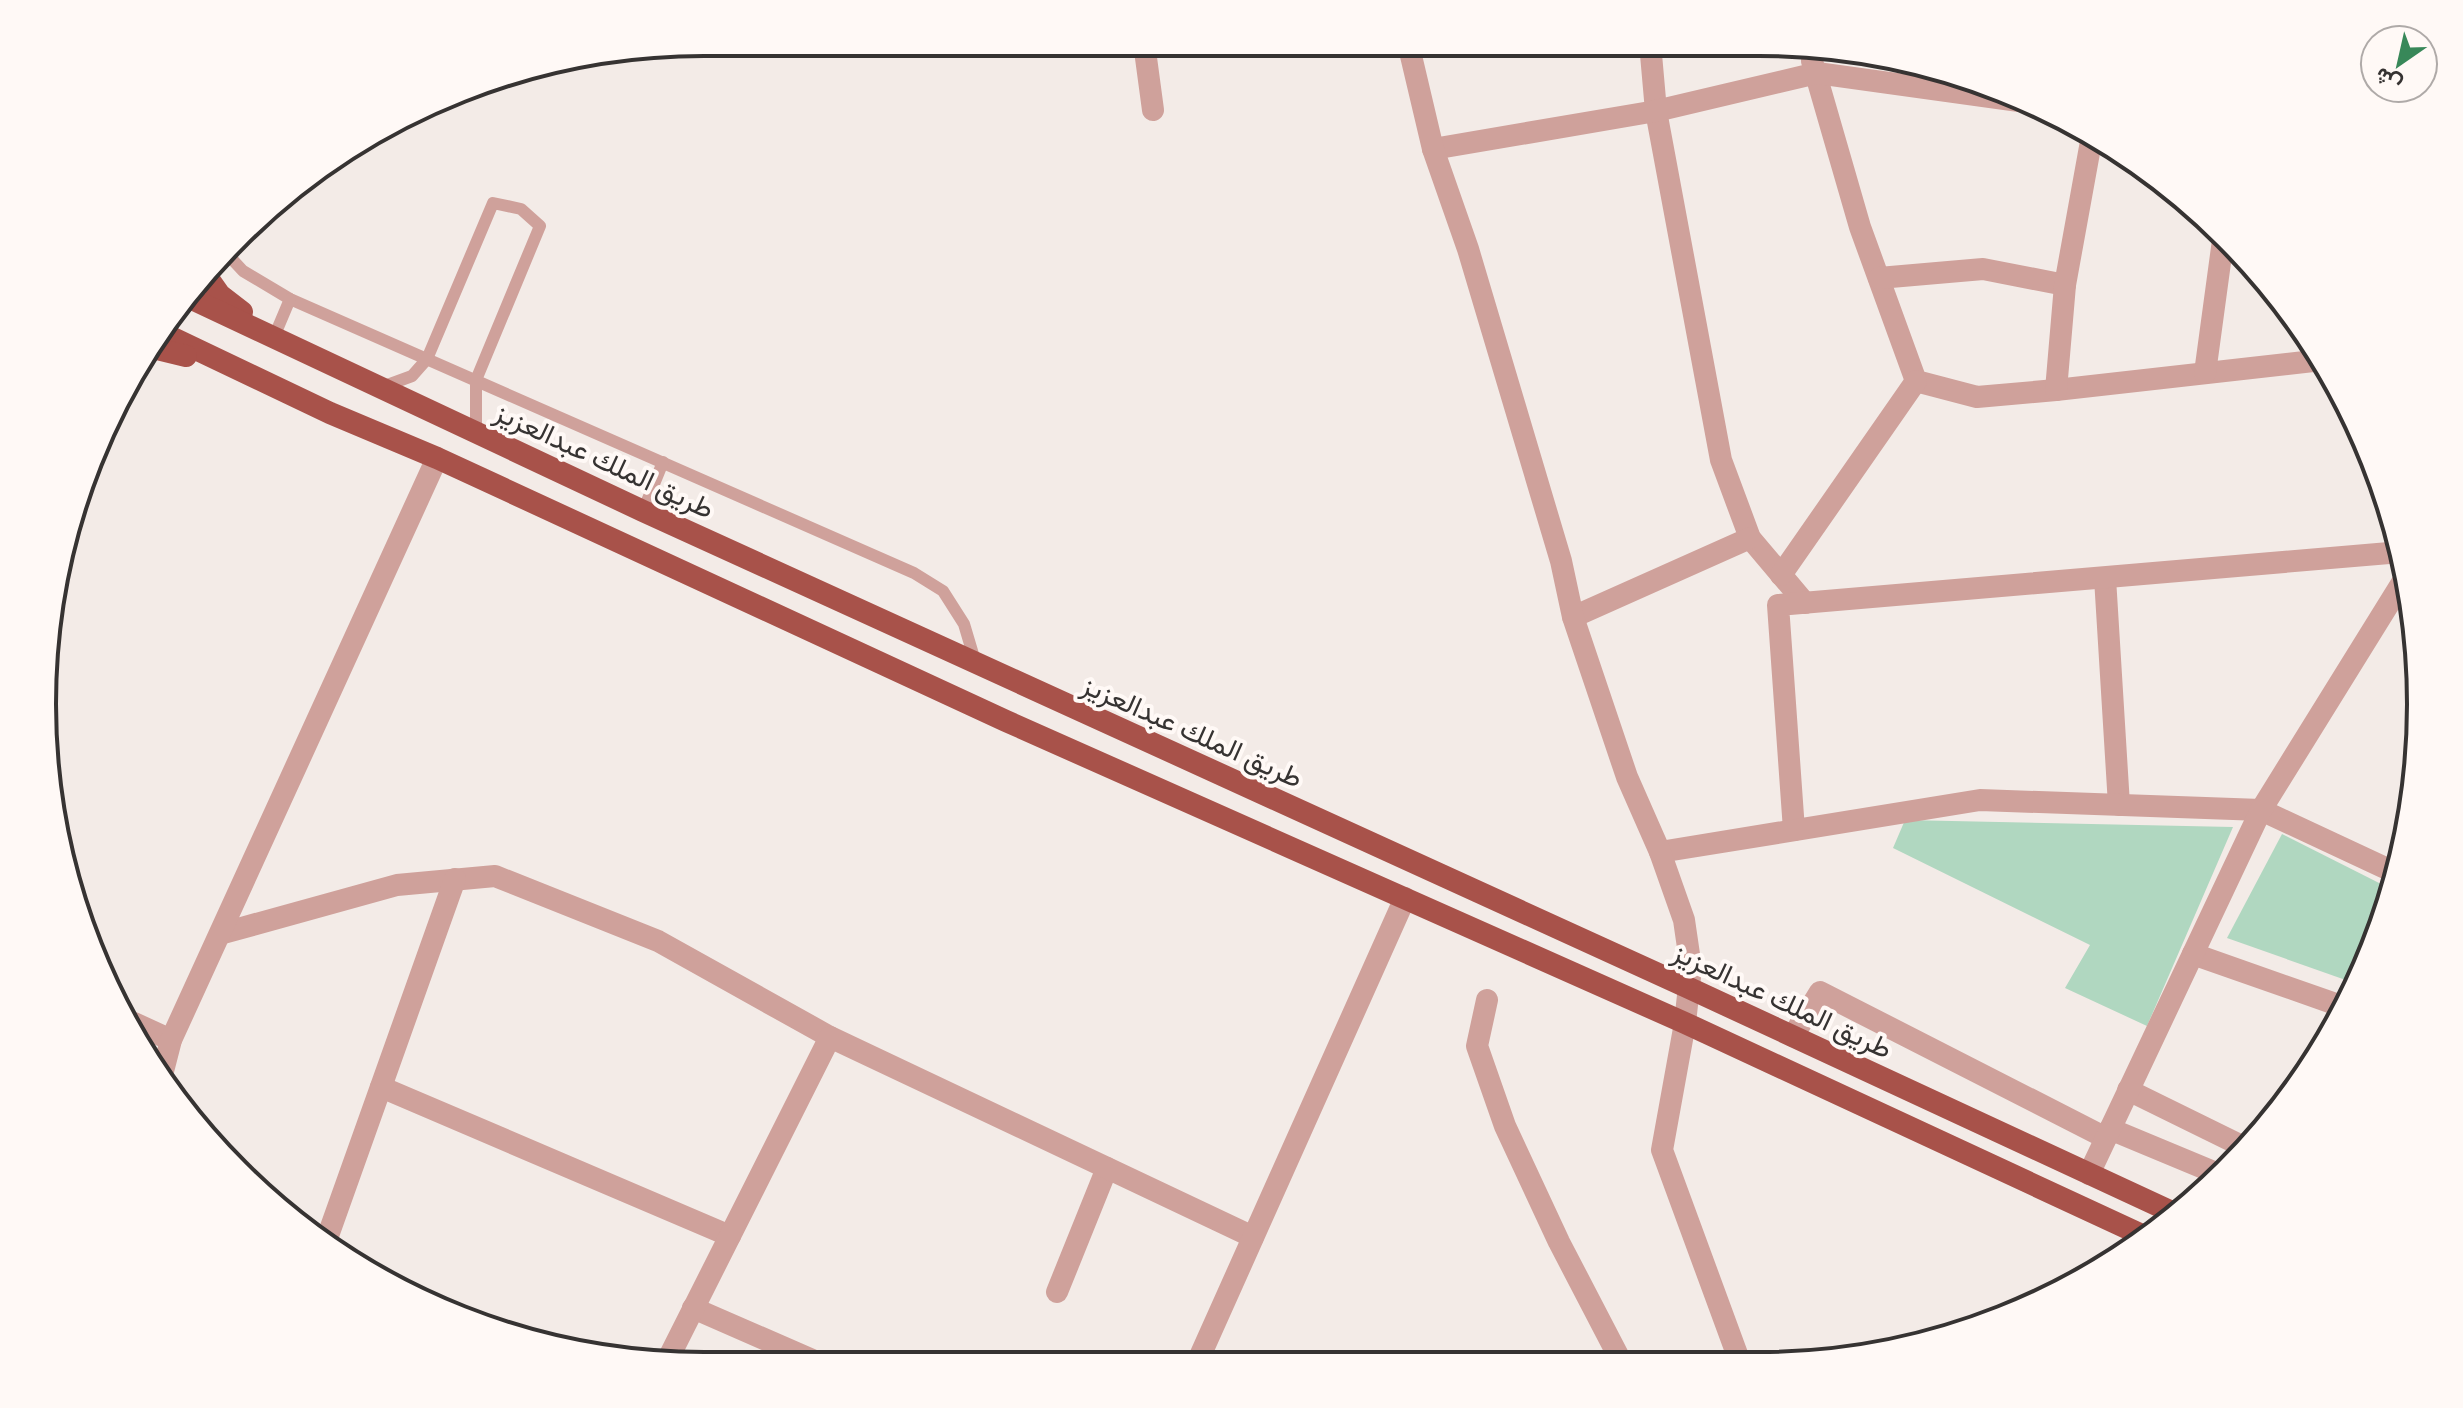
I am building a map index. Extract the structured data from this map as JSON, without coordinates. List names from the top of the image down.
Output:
{
  "streets": {
    "highway": ["طريق الملك عبدالعزيز"]
  },
  "north": "bottom left"
}
